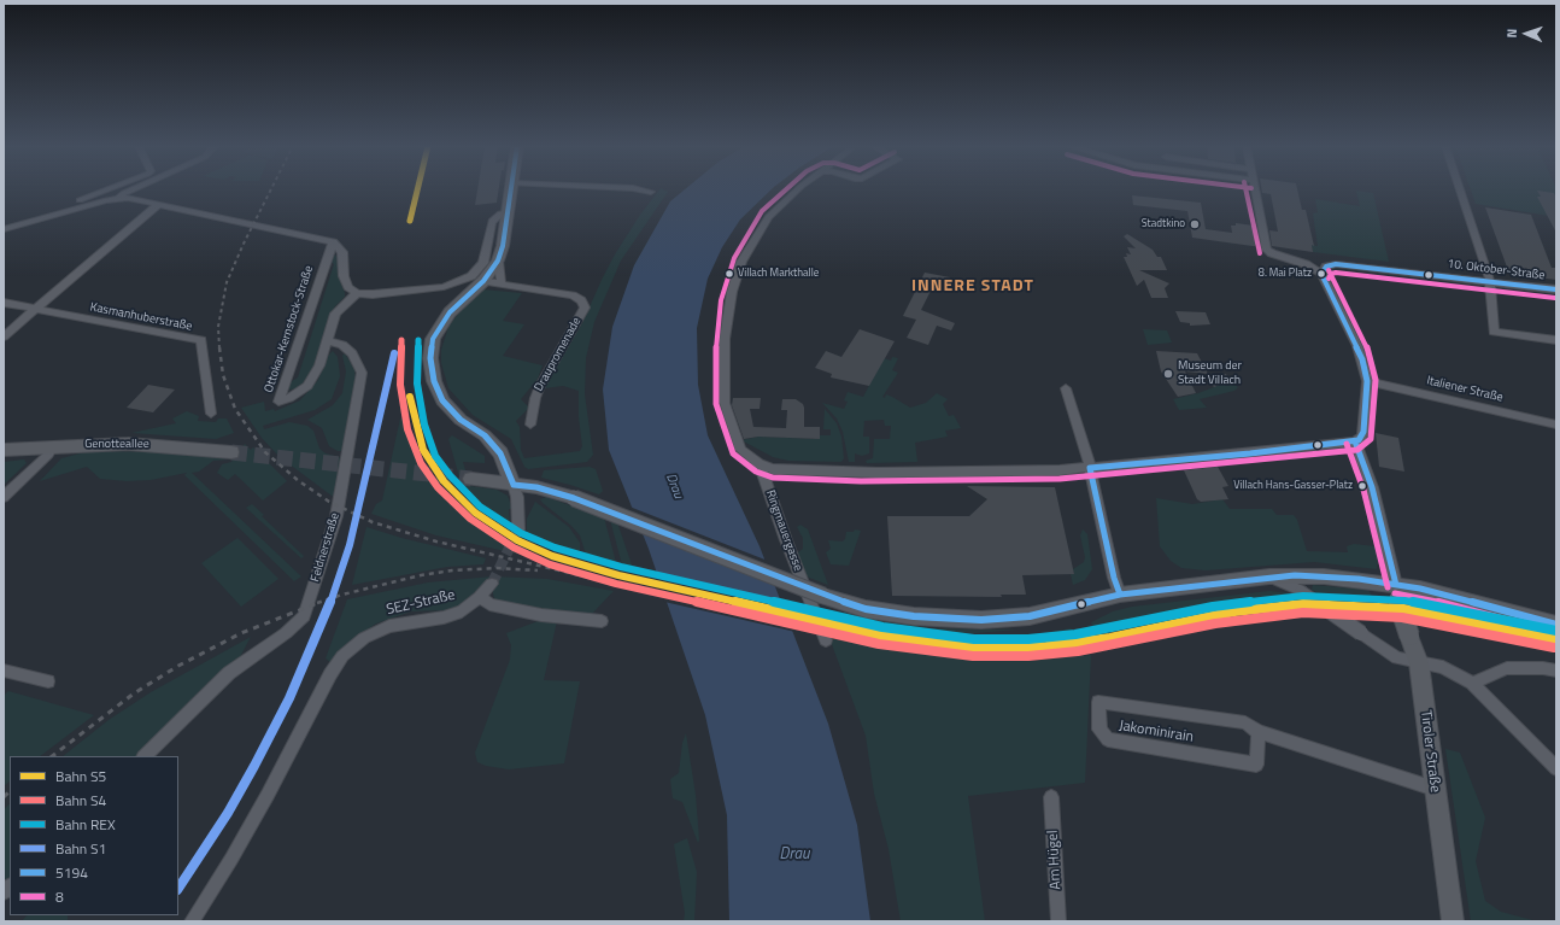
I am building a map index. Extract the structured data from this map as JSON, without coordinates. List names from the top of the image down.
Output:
{
  "streets": {
    "main road": ["Genotteallee", "Tiroler Straße"],
    "street": [
      "10. Oktober-Straße",
      "Kasmanhuberstraße",
      "Ottokar-Kernstock-Straße",
      "Draupromenade",
      "Italiener Straße",
      "Ringmauergasse",
      "Feldnerstraße",
      "SEZ-Straße",
      "Jakominirain",
      "Am Hügel"
    ]
  },
  "crossings": [
    ["Ottokar-Kernstock-Straße", "Feldnerstraße"],
    ["Jakominirain", "Tiroler Straße"]
  ],
  "districts": ["INNERE STADT"],
  "water": ["Drau"],
  "places": [
    "Stadtkino",
    "Villach Markthalle",
    "8. Mai Platz",
    "Museum der Stadt Villach",
    "Villach Hans-Gasser-Platz"
  ],
  "lines": [
    "rail line S5",
    "transit line 5194",
    "transit line 8",
    "rail line S4",
    "rail line REX",
    "rail line S1"
  ],
  "legend": [
    "Bahn S5",
    "Bahn S4",
    "Bahn REX",
    "Bahn S1",
    "5194",
    "8"
  ],
  "north": "left"
}
